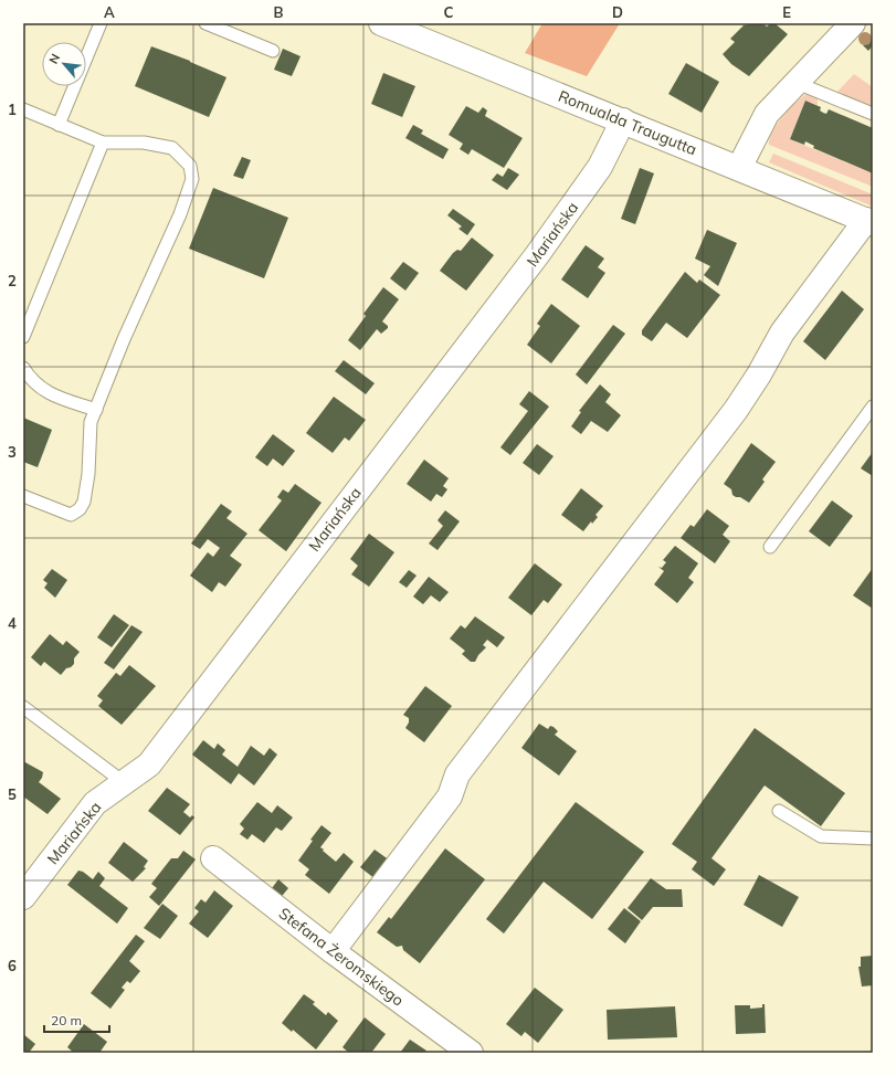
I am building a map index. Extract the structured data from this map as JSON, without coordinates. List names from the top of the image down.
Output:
{
  "streets": {
    "street": ["Romualda Traugutta", "Mariańska", "Stefana Żeromskiego"]
  },
  "crossings": [
    ["Romualda Traugutta", "Mariańska"]
  ],
  "scale_bar": "20 m",
  "north": "top left",
  "grid": {
    "columns": [
      "A",
      "B",
      "C",
      "D",
      "E"
    ],
    "rows": [
      "1",
      "2",
      "3",
      "4",
      "5",
      "6"
    ]
  }
}
